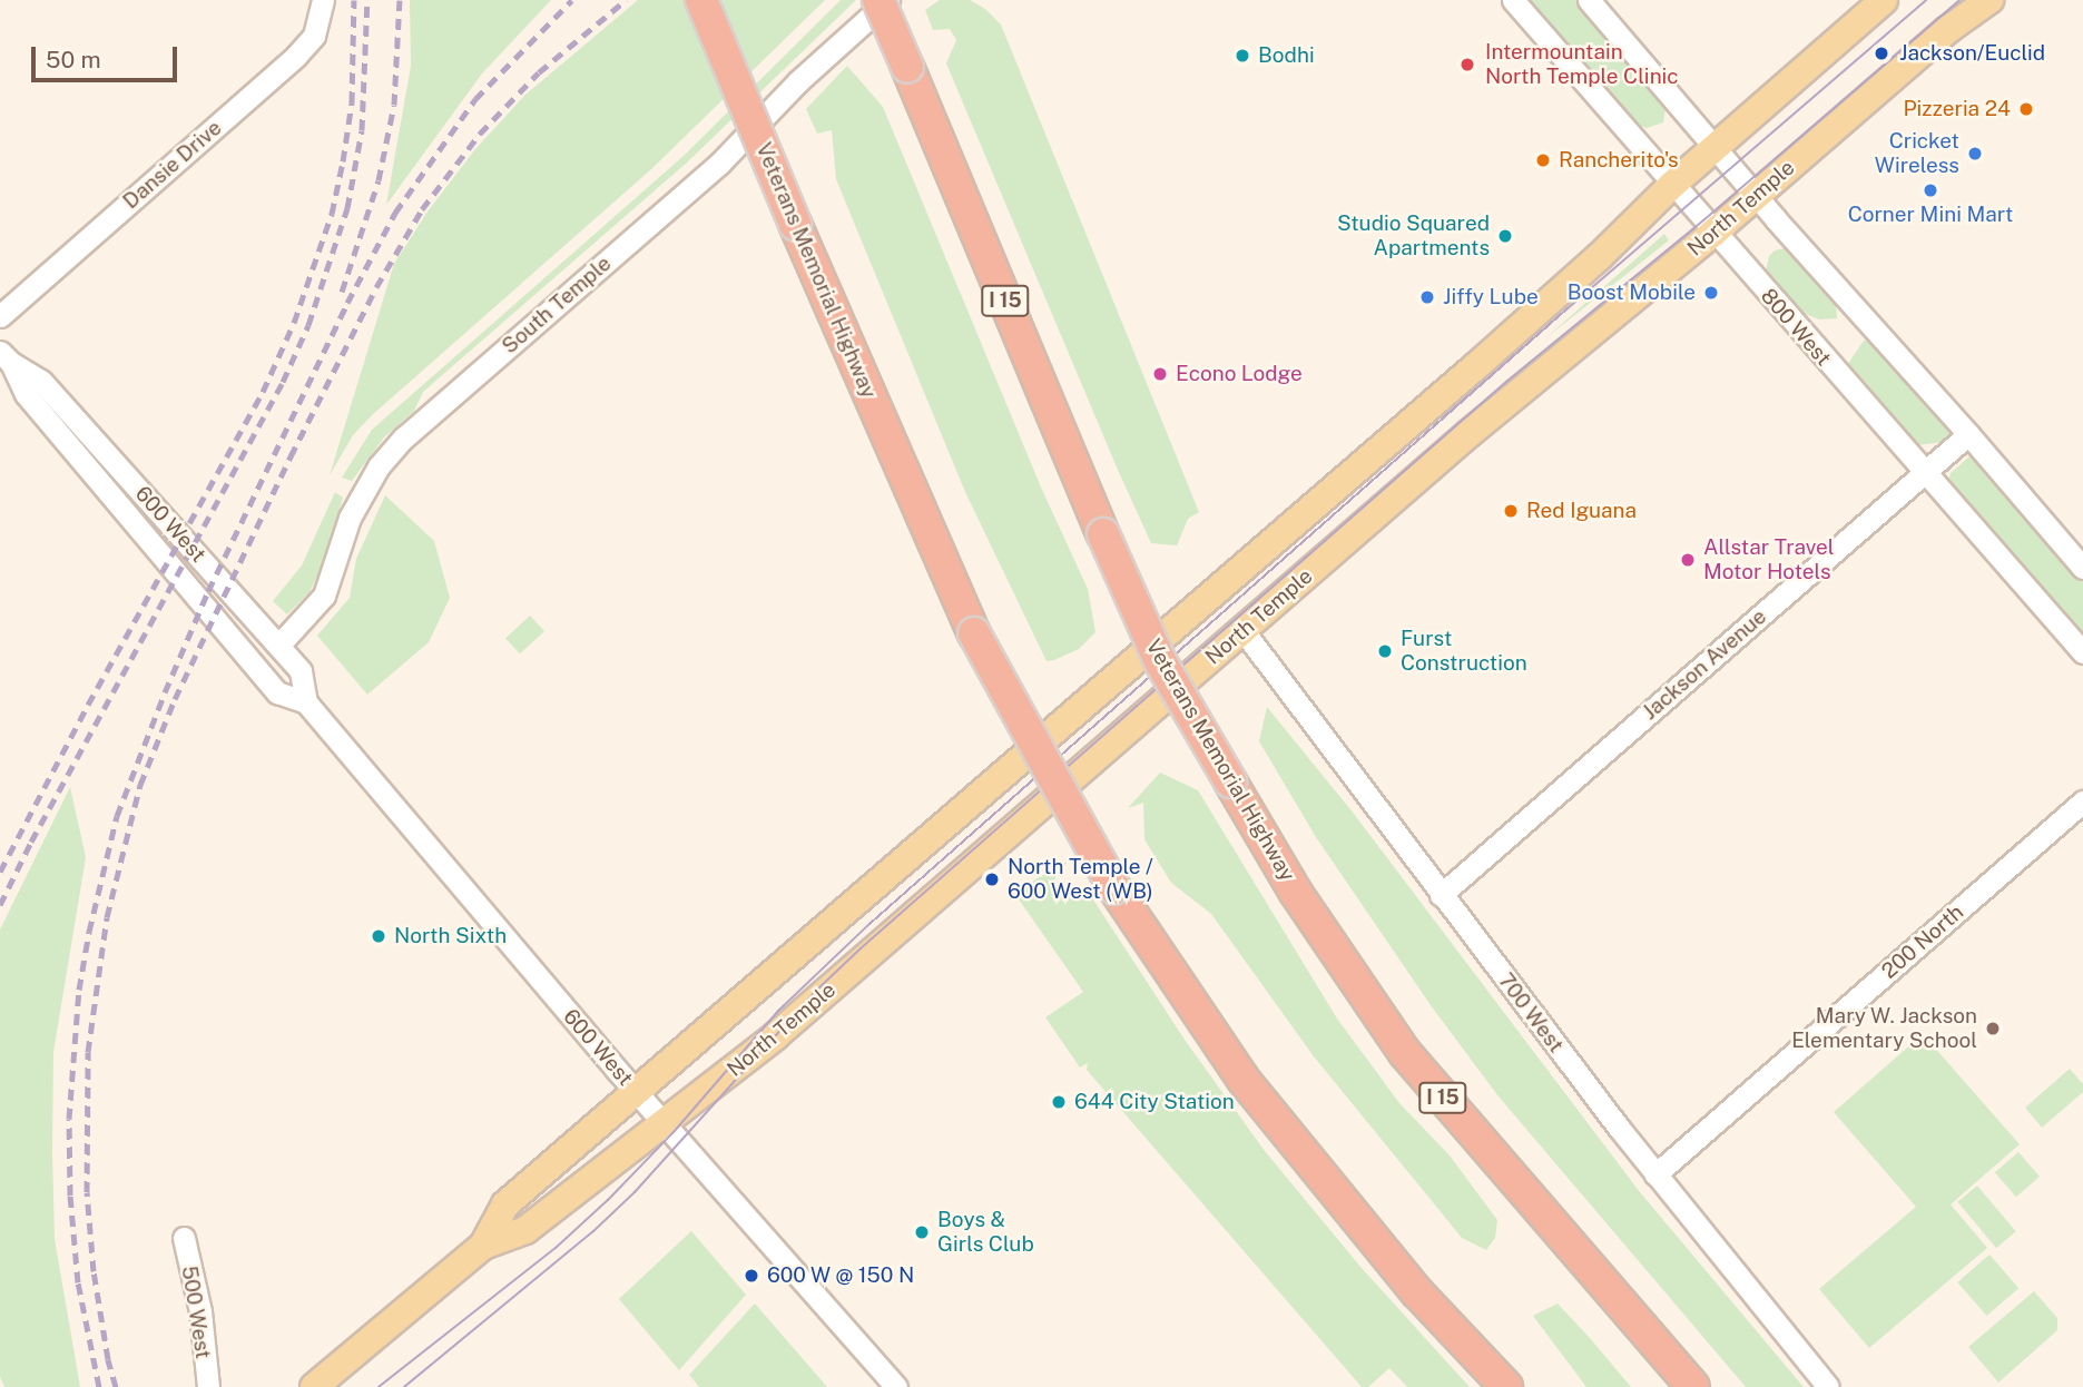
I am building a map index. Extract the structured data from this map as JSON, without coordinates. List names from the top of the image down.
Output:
{
  "streets": {
    "highway": ["Veterans Memorial Highway", "I 15"],
    "main road": ["North Temple"],
    "street": [
      "Dansie Drive",
      "South Temple",
      "800 West",
      "600 West",
      "Jackson Avenue",
      "200 North",
      "700 West",
      "500 West"
    ]
  },
  "crossings": [
    ["North Temple", "800 West"],
    ["North Temple", "600 West"],
    ["North Temple", "700 West"],
    ["South Temple", "600 West"],
    ["800 West", "Jackson Avenue"],
    ["Jackson Avenue", "700 West"],
    ["200 North", "700 West"]
  ],
  "places": [
    "Jackson/Euclid",
    "Bodhi",
    "Intermountain North Temple Clinic",
    "Pizzeria 24",
    "Cricket Wireless",
    "Rancherito's",
    "Corner Mini Mart",
    "Studio Squared Apartments",
    "Boost Mobile",
    "Jiffy Lube",
    "Econo Lodge",
    "Red Iguana",
    "Allstar Travel Motor Hotels",
    "Furst Construction",
    "North Temple / 600 West (WB)",
    "North Sixth",
    "Mary W. Jackson Elementary School",
    "644 City Station",
    "Boys & Girls Club",
    "600 W @ 150 N"
  ],
  "scale_bar": "50 m"
}
